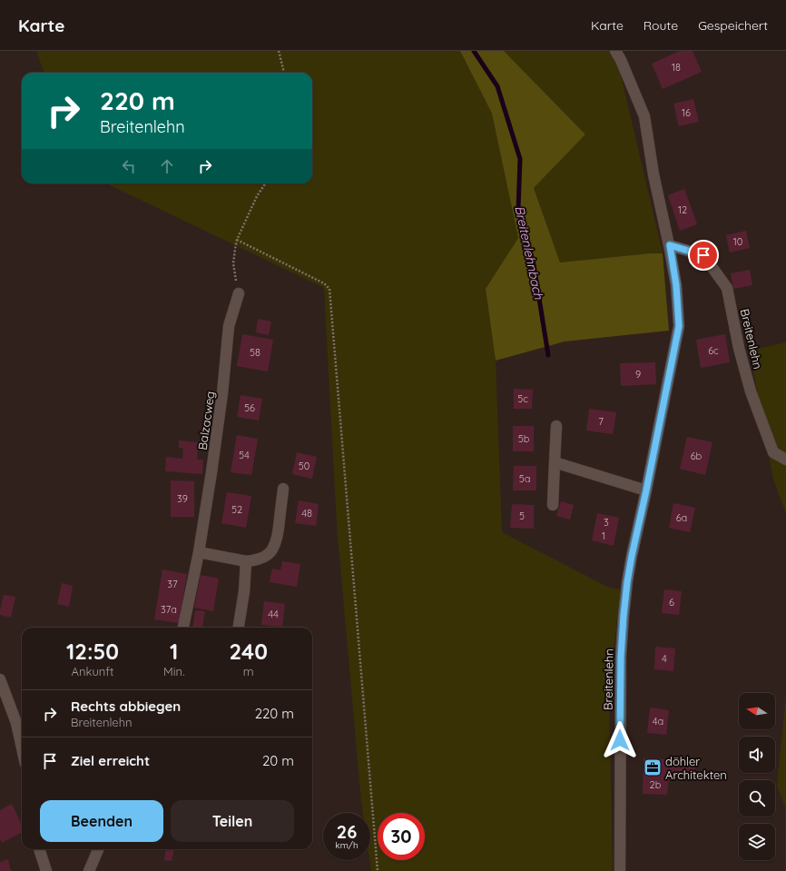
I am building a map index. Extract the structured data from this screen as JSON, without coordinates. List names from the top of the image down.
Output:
{
  "streets": {
    "street": ["Breitenlehn", "Balzacweg"]
  },
  "water": ["Breitenlehnbach"],
  "places": {
    "office": ["döhler Architekten"]
  },
  "house_numbers": [
    "18",
    "16",
    "12",
    "10",
    "6c",
    "58",
    "9",
    "5c",
    "56",
    "7",
    "5b",
    "54",
    "6b",
    "50",
    "5a",
    "39",
    "52",
    "48",
    "5",
    "6a",
    "3",
    "1",
    "37",
    "6",
    "37a",
    "44",
    "4",
    "4a",
    "2b"
  ],
  "north": "left",
  "page": {
    "header": "Karte",
    "nav": ["Karte", "Route", "Gespeichert"],
    "turn": ["220 m", "Breitenlehn"],
    "eta": [
      "12:50",
      "Ankunft",
      "1",
      "Min.",
      "240",
      "m"
    ],
    "list": [
      {
        "name": "Rechts abbiegen",
        "note": "Breitenlehn",
        "value": "220 m"
      },
      {
        "name": "Ziel erreicht",
        "value": "20 m"
      }
    ],
    "buttons": ["Beenden", "Teilen"],
    "speed": "26 km/h",
    "limit": "30"
  }
}
